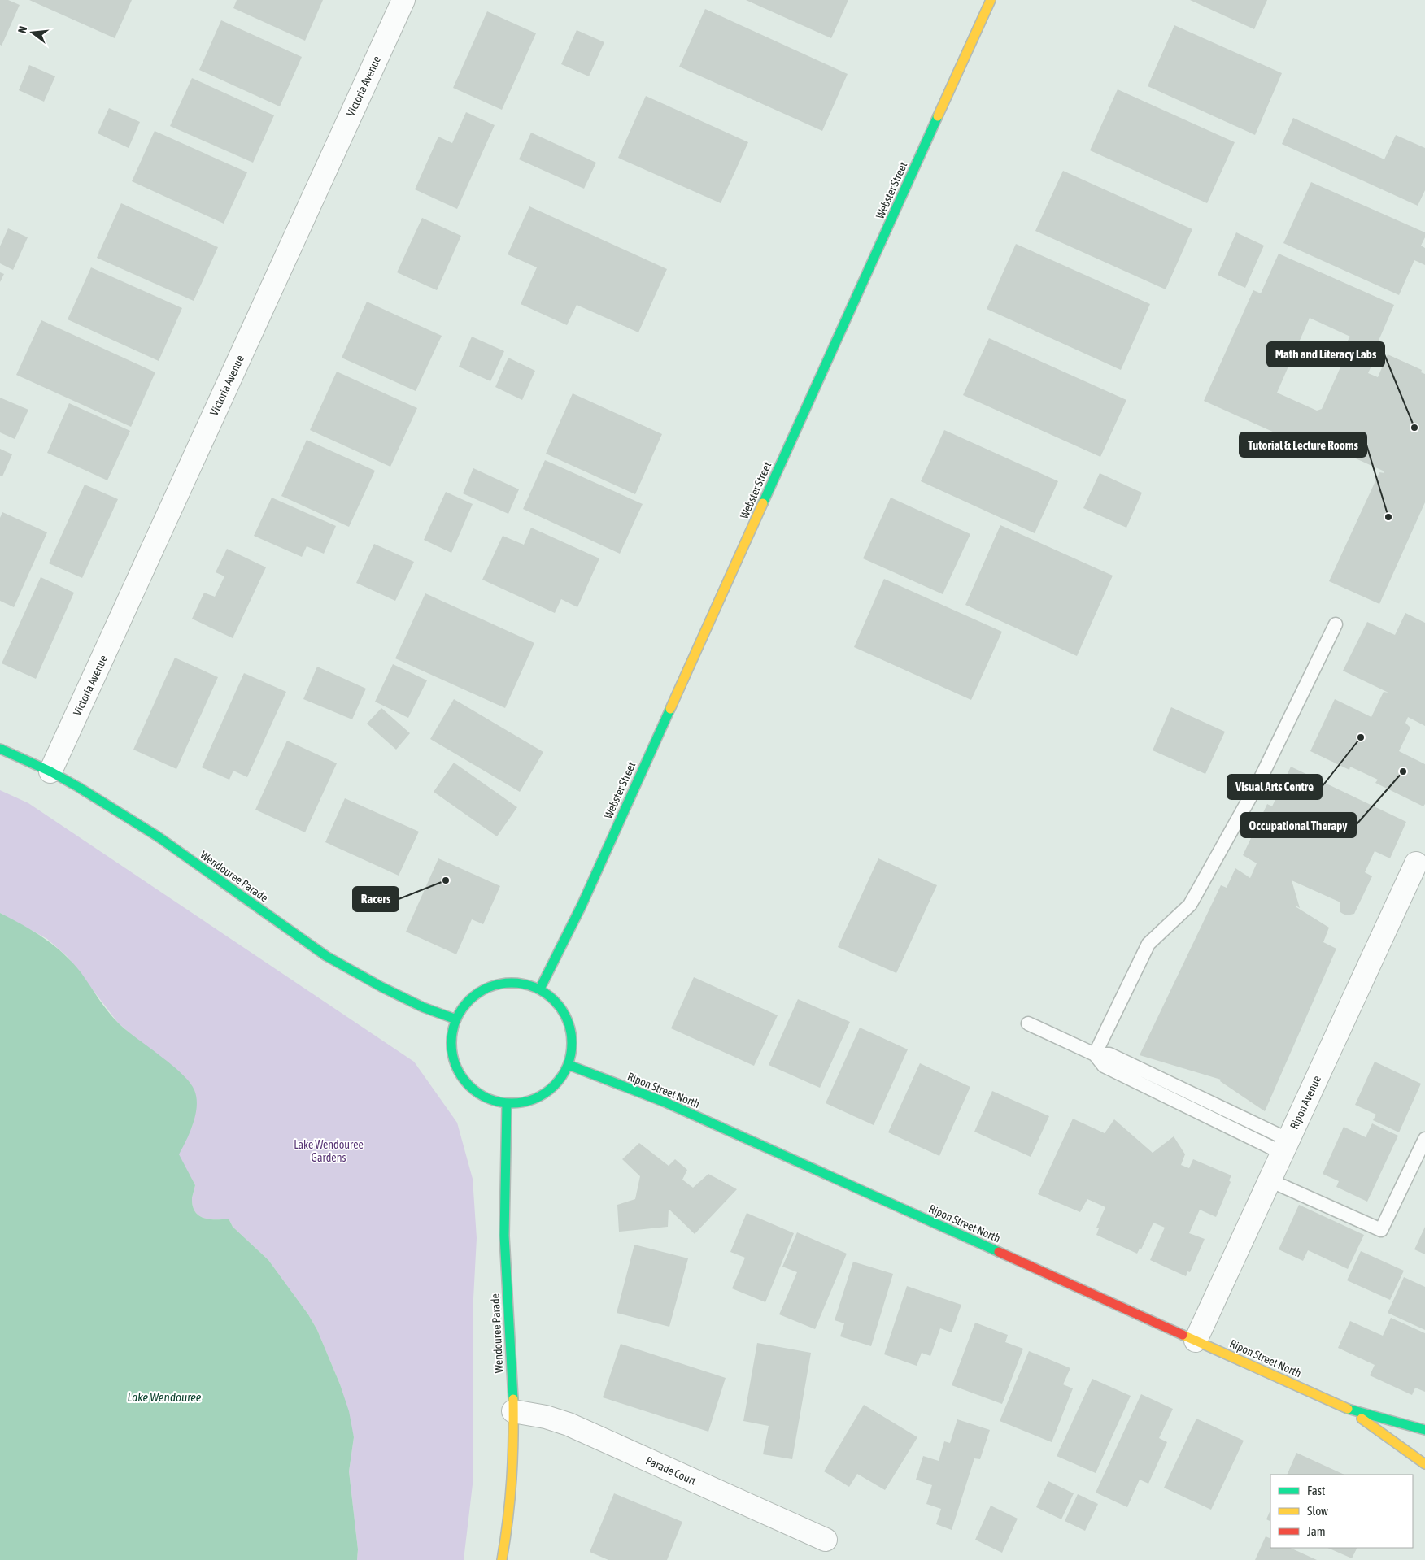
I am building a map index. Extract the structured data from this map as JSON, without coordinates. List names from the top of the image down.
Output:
{
  "streets": {
    "street": [
      "Victoria Avenue",
      "Webster Street",
      "Wendouree Parade",
      "Ripon Street North",
      "Ripon Avenue",
      "Parade Court"
    ]
  },
  "crossings": [
    ["Victoria Avenue", "Wendouree Parade"],
    ["Webster Street", "Wendouree Parade"],
    ["Webster Street", "Ripon Street North"],
    ["Wendouree Parade", "Ripon Street North"],
    ["Wendouree Parade", "Parade Court"],
    ["Ripon Street North", "Ripon Avenue"]
  ],
  "water": ["Lake Wendouree"],
  "parks": ["Lake Wendouree Gardens"],
  "places": [
    "Math and Literacy Labs",
    "Tutorial & Lecture Rooms",
    "Visual Arts Centre",
    "Occupational Therapy",
    "Racers"
  ],
  "legend": ["Fast", "Slow", "Jam"],
  "north": "left"
}
